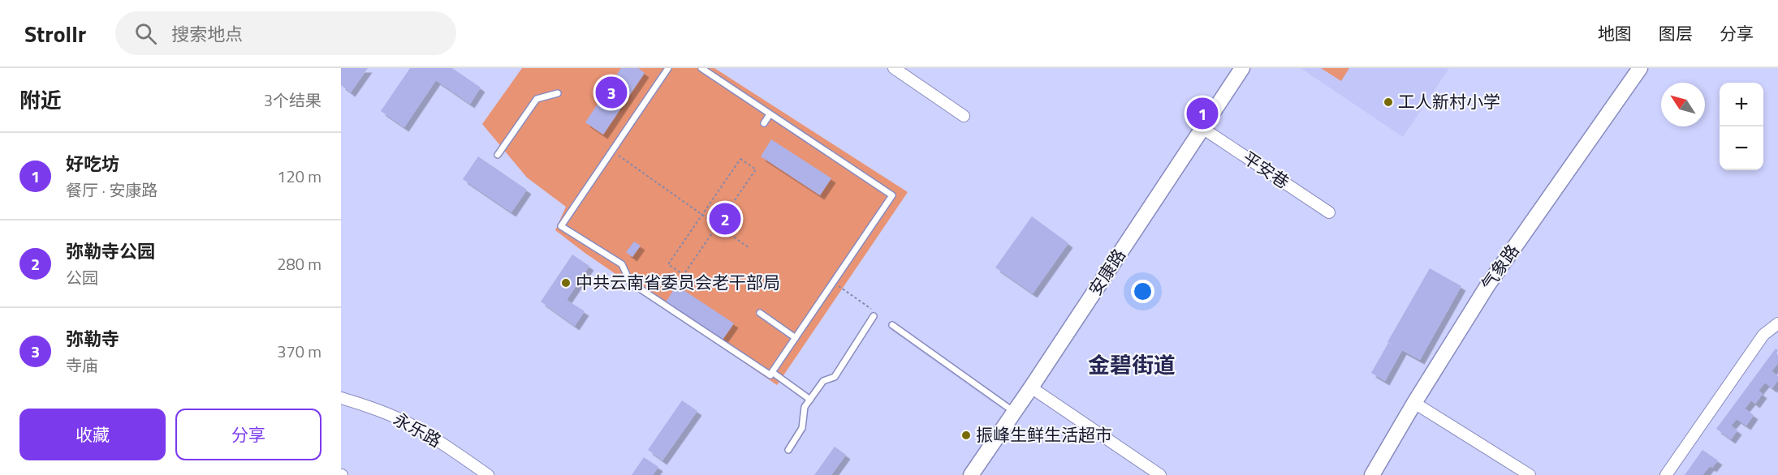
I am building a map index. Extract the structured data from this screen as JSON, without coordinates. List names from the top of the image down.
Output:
{
  "streets": {
    "street": [
      "平安巷",
      "气象路",
      "安康路",
      "永乐路"
    ]
  },
  "crossings": [
    ["平安巷", "安康路"]
  ],
  "districts": ["金碧街道"],
  "places": ["工人新村小学", "中共云南省委员会老干部局", "振峰生鲜生活超市"],
  "north": "top left",
  "page": {
    "header": "Strollr",
    "search": "搜索地点",
    "nav": ["地图", "图层", "分享"],
    "heading": ["附近", "3个结果"],
    "pins": ["3", "1", "2"],
    "map_buttons": ["+", "−"],
    "list": [
      {
        "mark": "1",
        "name": "好吃坊",
        "note": "餐厅 · 安康路",
        "value": "120 m"
      },
      {
        "mark": "2",
        "name": "弥勒寺公园",
        "note": "公园",
        "value": "280 m"
      },
      {
        "mark": "3",
        "name": "弥勒寺",
        "note": "寺庙",
        "value": "370 m"
      }
    ],
    "buttons": ["收藏", "分享"]
  }
}
